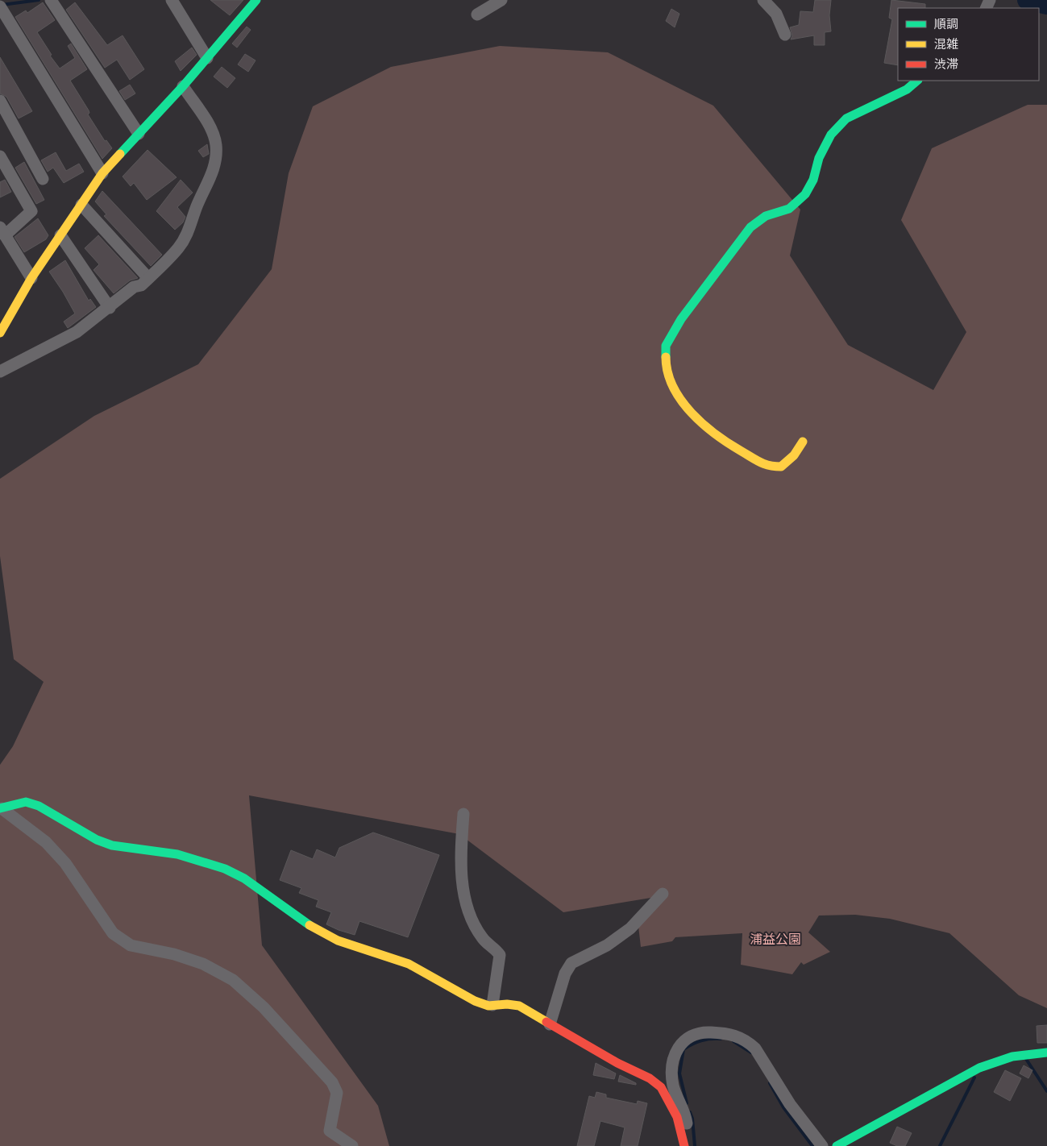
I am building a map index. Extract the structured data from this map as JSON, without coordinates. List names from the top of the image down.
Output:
{
  "parks": ["浦益公園"],
  "legend": ["順調", "混雑", "渋滞"]
}
